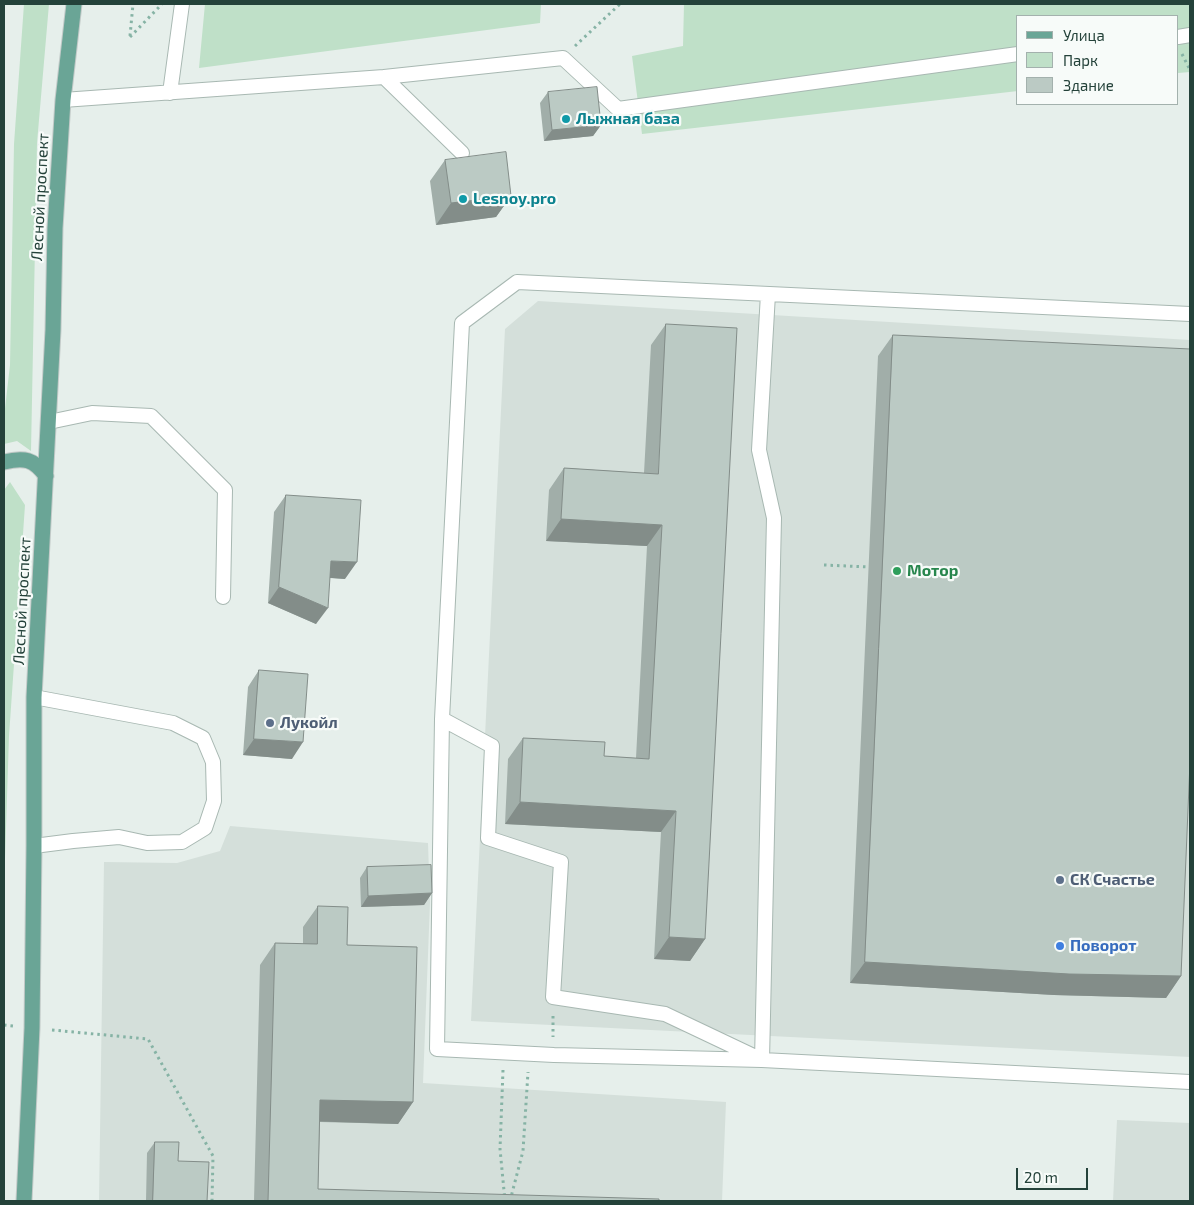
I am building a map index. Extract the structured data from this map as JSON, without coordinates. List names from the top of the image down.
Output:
{
  "streets": {
    "main road": ["Лесной проспект"]
  },
  "places": [
    "Лыжная база",
    "Lesnoy.pro",
    "Мотор",
    "Лукойл",
    "СК Счастье",
    "Поворот"
  ],
  "legend": ["Улица", "Парк", "Здание"],
  "scale_bar": "20 m"
}
